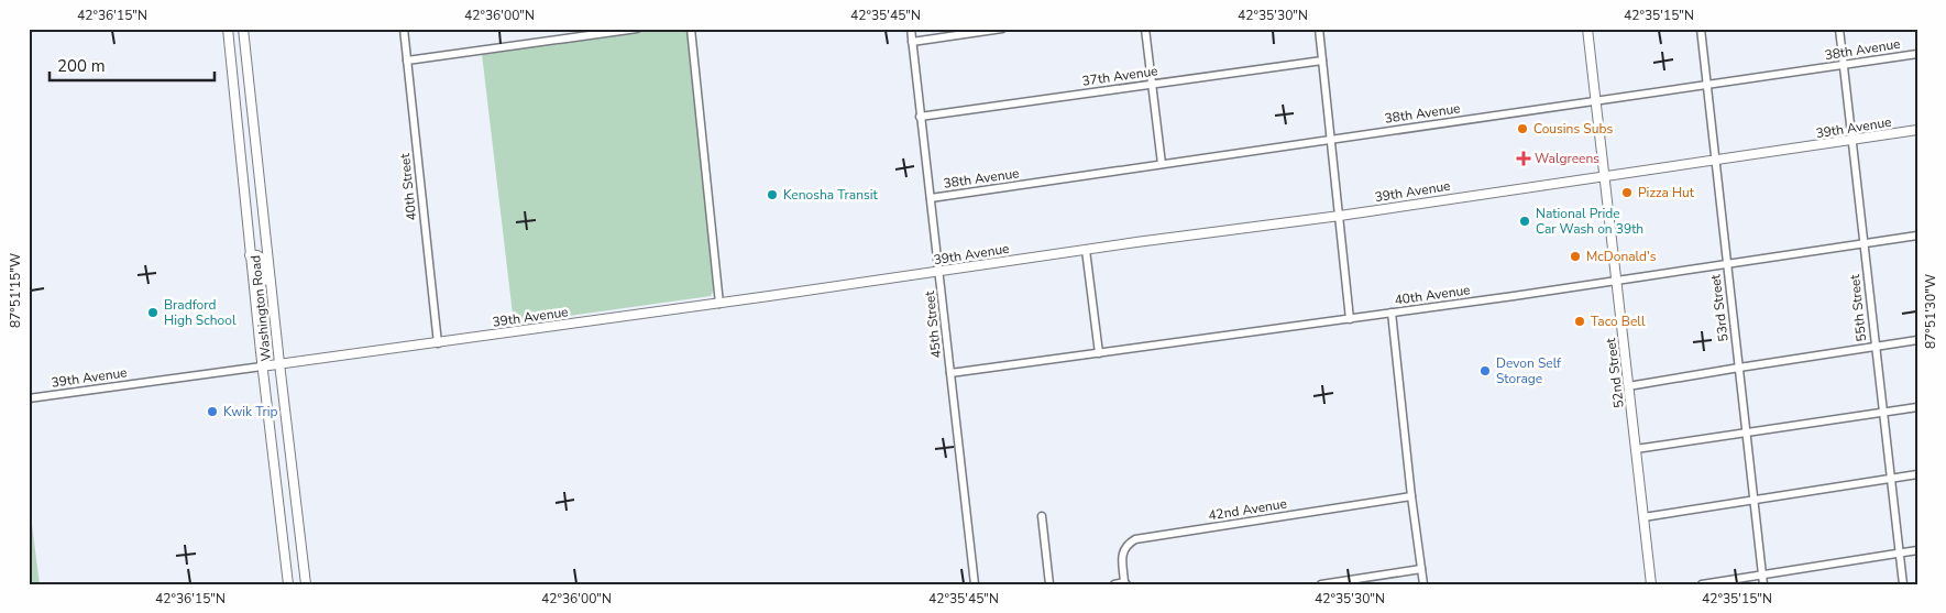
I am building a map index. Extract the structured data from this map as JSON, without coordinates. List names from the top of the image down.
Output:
{
  "streets": {
    "main road": ["39th Avenue", "Washington Road", "52nd Street"],
    "street": [
      "38th Avenue",
      "37th Avenue",
      "40th Street",
      "40th Avenue",
      "53rd Street",
      "55th Street",
      "45th Street",
      "42nd Avenue"
    ]
  },
  "crossings": [
    ["38th Avenue", "53rd Street"],
    ["38th Avenue", "55th Street"],
    ["38th Avenue", "45th Street"],
    ["38th Avenue", "52nd Street"],
    ["37th Avenue", "45th Street"],
    ["39th Avenue", "40th Street"],
    ["39th Avenue", "Washington Road"],
    ["39th Avenue", "53rd Street"],
    ["39th Avenue", "55th Street"],
    ["39th Avenue", "45th Street"],
    ["39th Avenue", "52nd Street"],
    ["40th Avenue", "53rd Street"],
    ["40th Avenue", "55th Street"],
    ["40th Avenue", "45th Street"],
    ["40th Avenue", "52nd Street"]
  ],
  "places": {
    "other": [
      "Cousins Subs",
      "Pizza Hut",
      "Kenosha Transit",
      "National Pride Car Wash on 39th",
      "McDonald's",
      "Bradford High School",
      "Taco Bell",
      "Devon Self Storage",
      "Kwik Trip"
    ],
    "health": ["Walgreens"]
  },
  "scale_bar": "200 m",
  "coordinates": [
    "42°36'15\"N",
    "42°36'00\"N",
    "42°35'45\"N",
    "42°35'30\"N",
    "42°35'15\"N",
    "87°51'15\"W",
    "87°51'30\"W"
  ]
}
